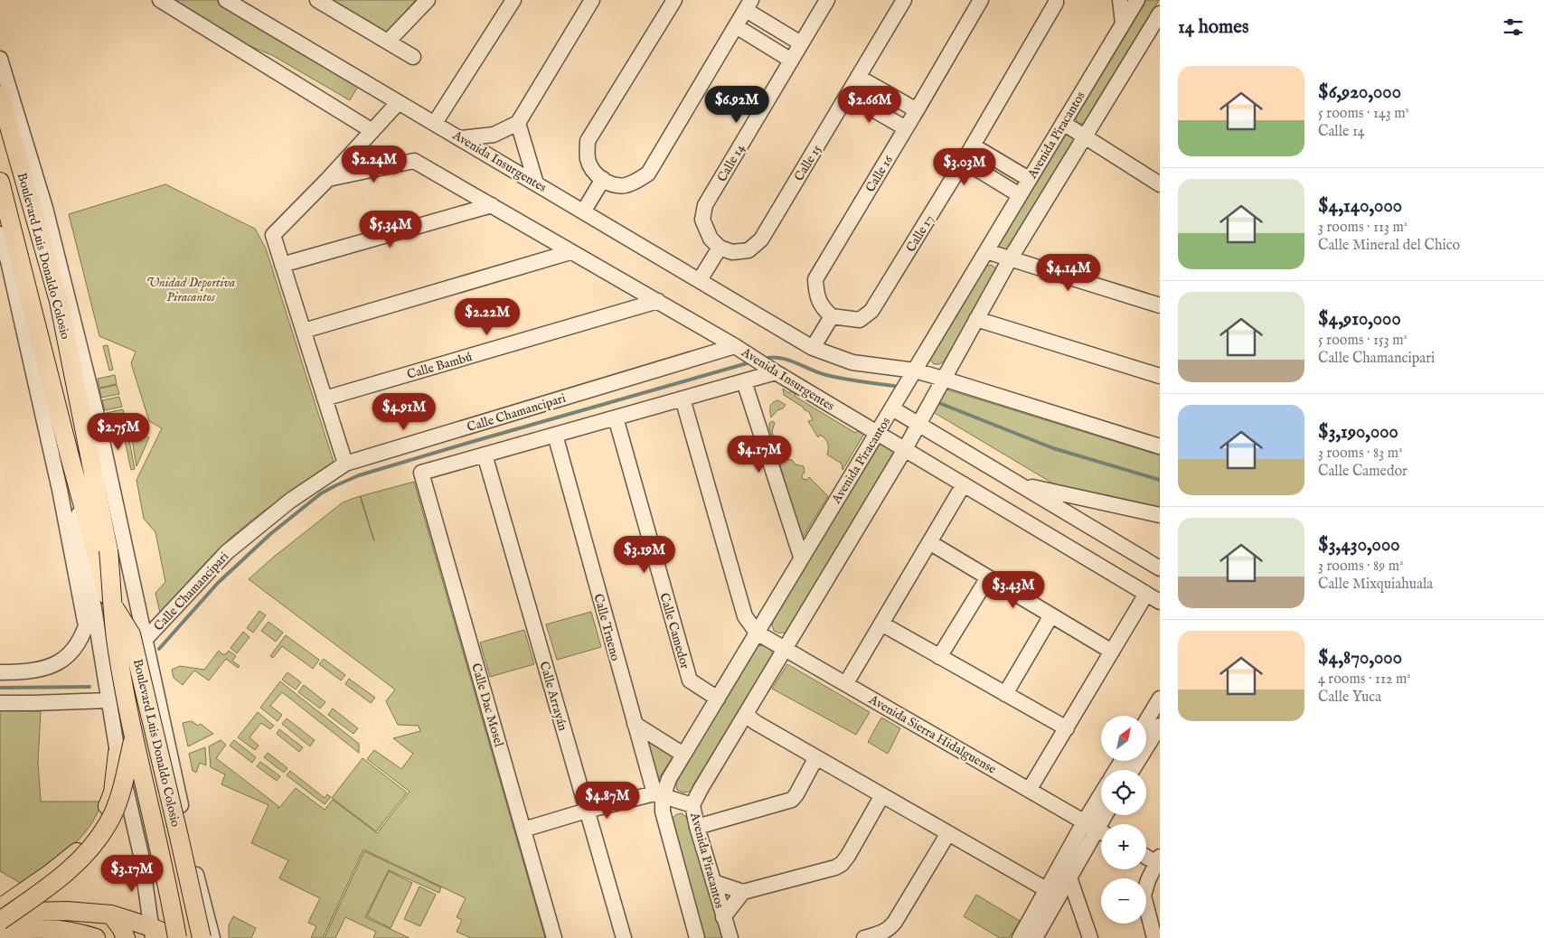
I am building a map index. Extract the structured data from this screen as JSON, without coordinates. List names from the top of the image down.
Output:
{
  "streets": {
    "main road": ["Boulevard Luis Donaldo Colosio"],
    "street": [
      "Avenida Piracantos",
      "Avenida Insurgentes",
      "Calle 14",
      "Calle 15",
      "Calle 16",
      "Calle 17",
      "Calle Bambú",
      "Calle Chamancipari",
      "Calle Trueno",
      "Calle Camedor",
      "Calle Arrayán",
      "Calle Dac Mosel",
      "Avenida Sierra Hidalguense"
    ]
  },
  "crossings": [
    ["Avenida Piracantos", "Avenida Insurgentes"],
    ["Avenida Piracantos", "Calle Trueno"],
    ["Avenida Piracantos", "Calle Camedor"],
    ["Avenida Piracantos", "Avenida Sierra Hidalguense"],
    ["Avenida Insurgentes", "Calle Bambú"],
    ["Avenida Insurgentes", "Calle Chamancipari"],
    ["Calle 14", "Calle 15"],
    ["Calle 16", "Calle 17"],
    ["Calle Arrayán", "Calle Dac Mosel"]
  ],
  "parks": ["Unidad Deportiva Piracantos"],
  "north": "top right",
  "page": {
    "heading": "14 homes",
    "list": [
      {
        "name": "$6,920,000",
        "note": "5 rooms · 143 m² · Calle 14"
      },
      {
        "name": "$4,140,000",
        "note": "3 rooms · 113 m² · Calle Mineral del Chico"
      },
      {
        "name": "$4,910,000",
        "note": "5 rooms · 153 m² · Calle Chamancipari"
      },
      {
        "name": "$3,190,000",
        "note": "3 rooms · 83 m² · Calle Camedor"
      },
      {
        "name": "$3,430,000",
        "note": "3 rooms · 89 m² · Calle Mixquiahuala"
      },
      {
        "name": "$4,870,000",
        "note": "4 rooms · 112 m² · Calle Yuca"
      }
    ],
    "price": [
      "$6.92M",
      "$2.66M",
      "$2.24M",
      "$3.03M",
      "$5.34M",
      "$4.14M",
      "$2.22M",
      "$4.91M",
      "$2.75M",
      "$4.17M",
      "$3.19M",
      "$3.43M",
      "$4.87M",
      "$3.17M"
    ],
    "map_buttons": ["+", "−"]
  }
}
